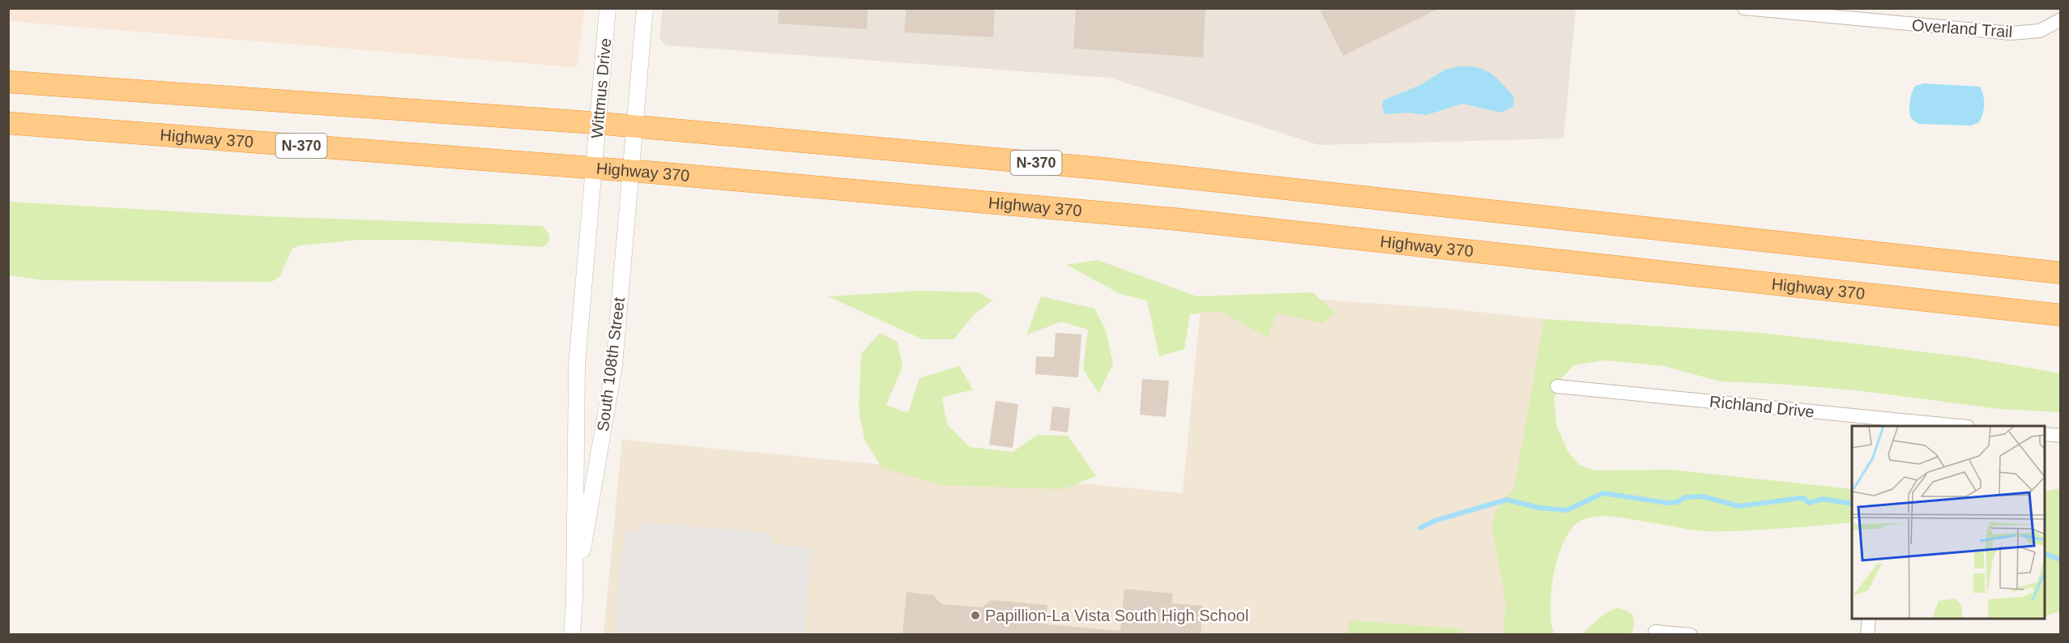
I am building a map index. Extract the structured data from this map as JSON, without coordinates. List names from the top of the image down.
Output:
{
  "streets": {
    "highway": ["Highway 370", "N-370"],
    "street": [
      "Overland Trail",
      "Wittmus Drive",
      "South 108th Street",
      "Richland Drive"
    ]
  },
  "crossings": [
    ["Wittmus Drive", "Highway 370"],
    ["Wittmus Drive", "N-370"],
    ["Wittmus Drive", "South 108th Street"],
    ["Highway 370", "South 108th Street"],
    ["N-370", "South 108th Street"]
  ],
  "places": ["Papillion-La Vista South High School"]
}
